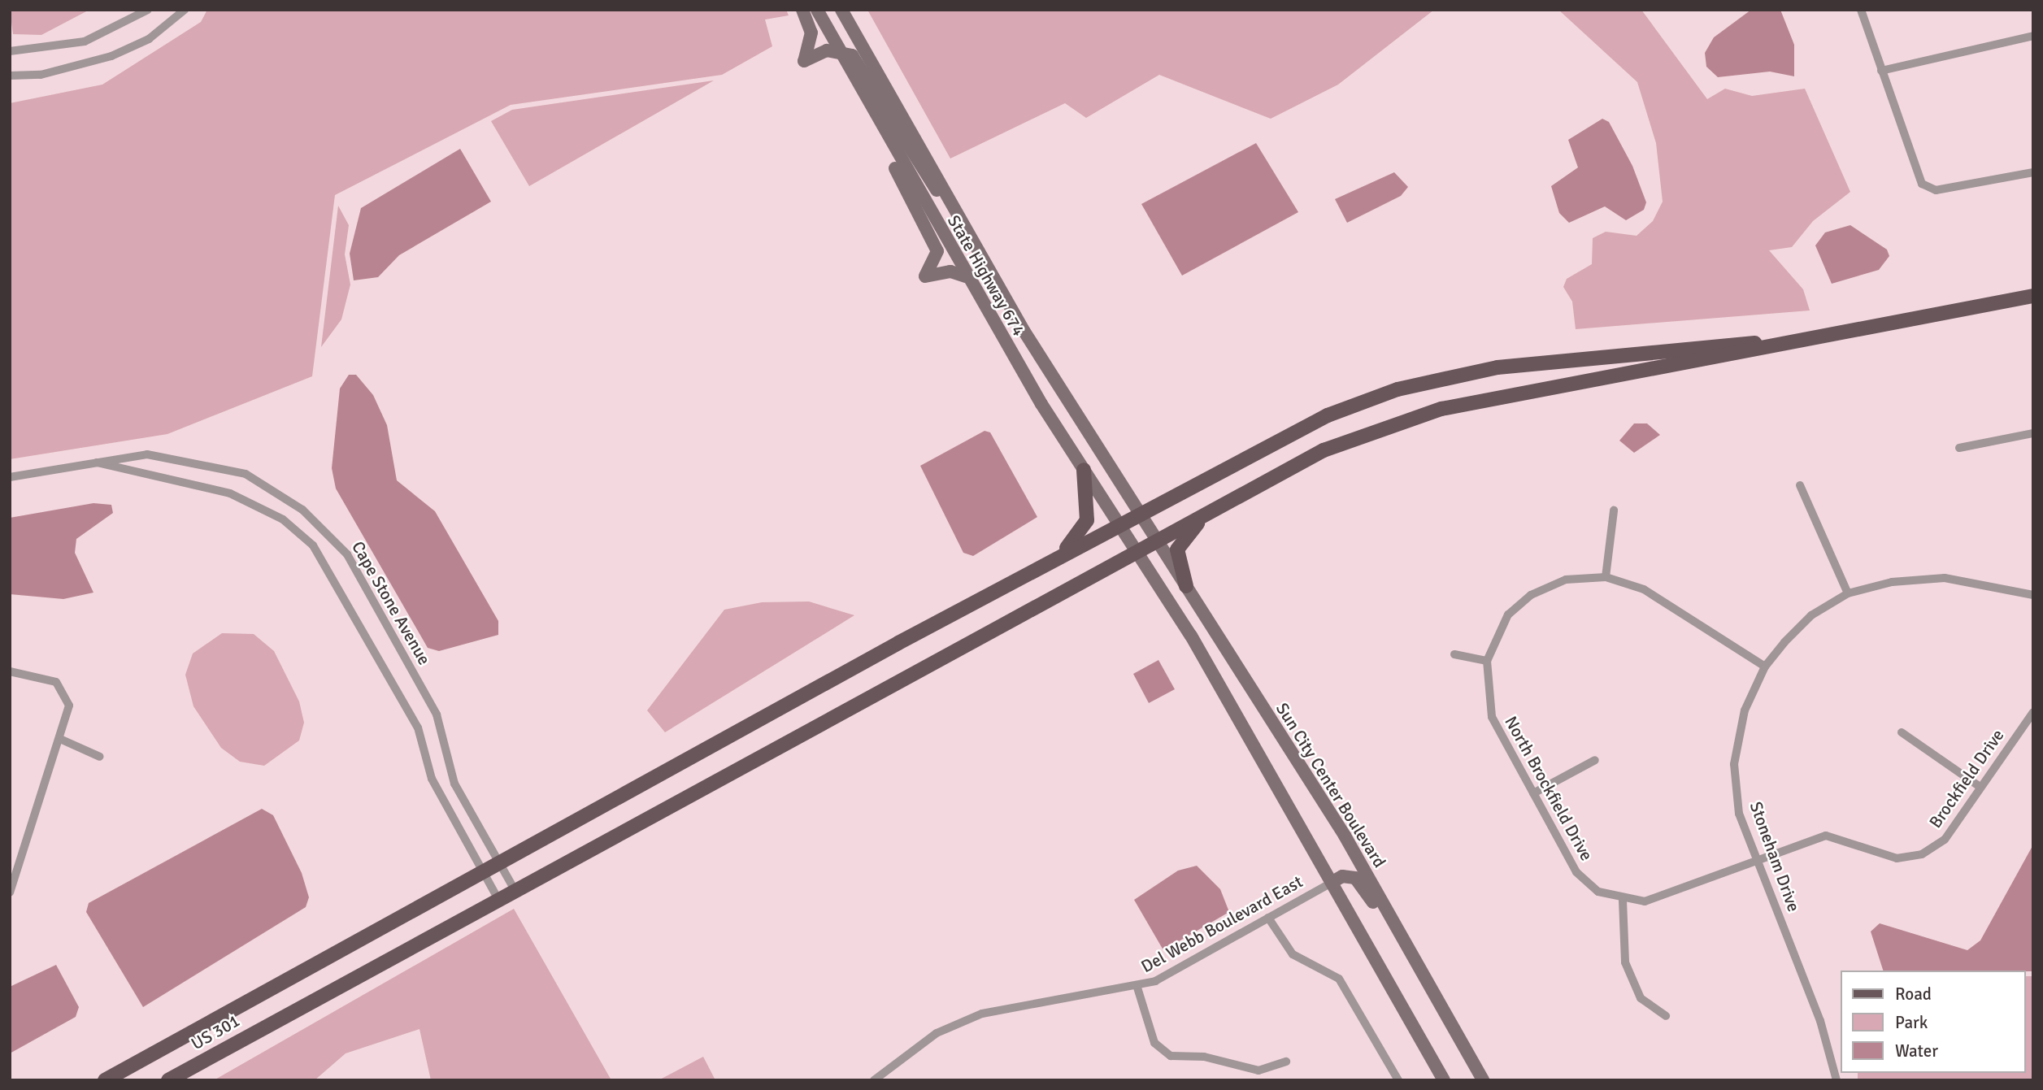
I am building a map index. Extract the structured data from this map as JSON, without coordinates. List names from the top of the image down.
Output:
{
  "streets": {
    "main road": ["State Highway 674", "Sun City Center Boulevard", "US 301"],
    "street": [
      "Cape Stone Avenue",
      "Brockfield Drive",
      "North Brockfield Drive",
      "Stoneham Drive",
      "Del Webb Boulevard East"
    ]
  },
  "crossings": [
    ["State Highway 674", "Sun City Center Boulevard"],
    ["State Highway 674", "US 301"],
    ["Cape Stone Avenue", "US 301"],
    ["Brockfield Drive", "North Brockfield Drive"],
    ["Brockfield Drive", "Stoneham Drive"],
    ["Sun City Center Boulevard", "US 301"],
    ["North Brockfield Drive", "Stoneham Drive"]
  ],
  "legend": ["Road", "Park", "Water"]
}
